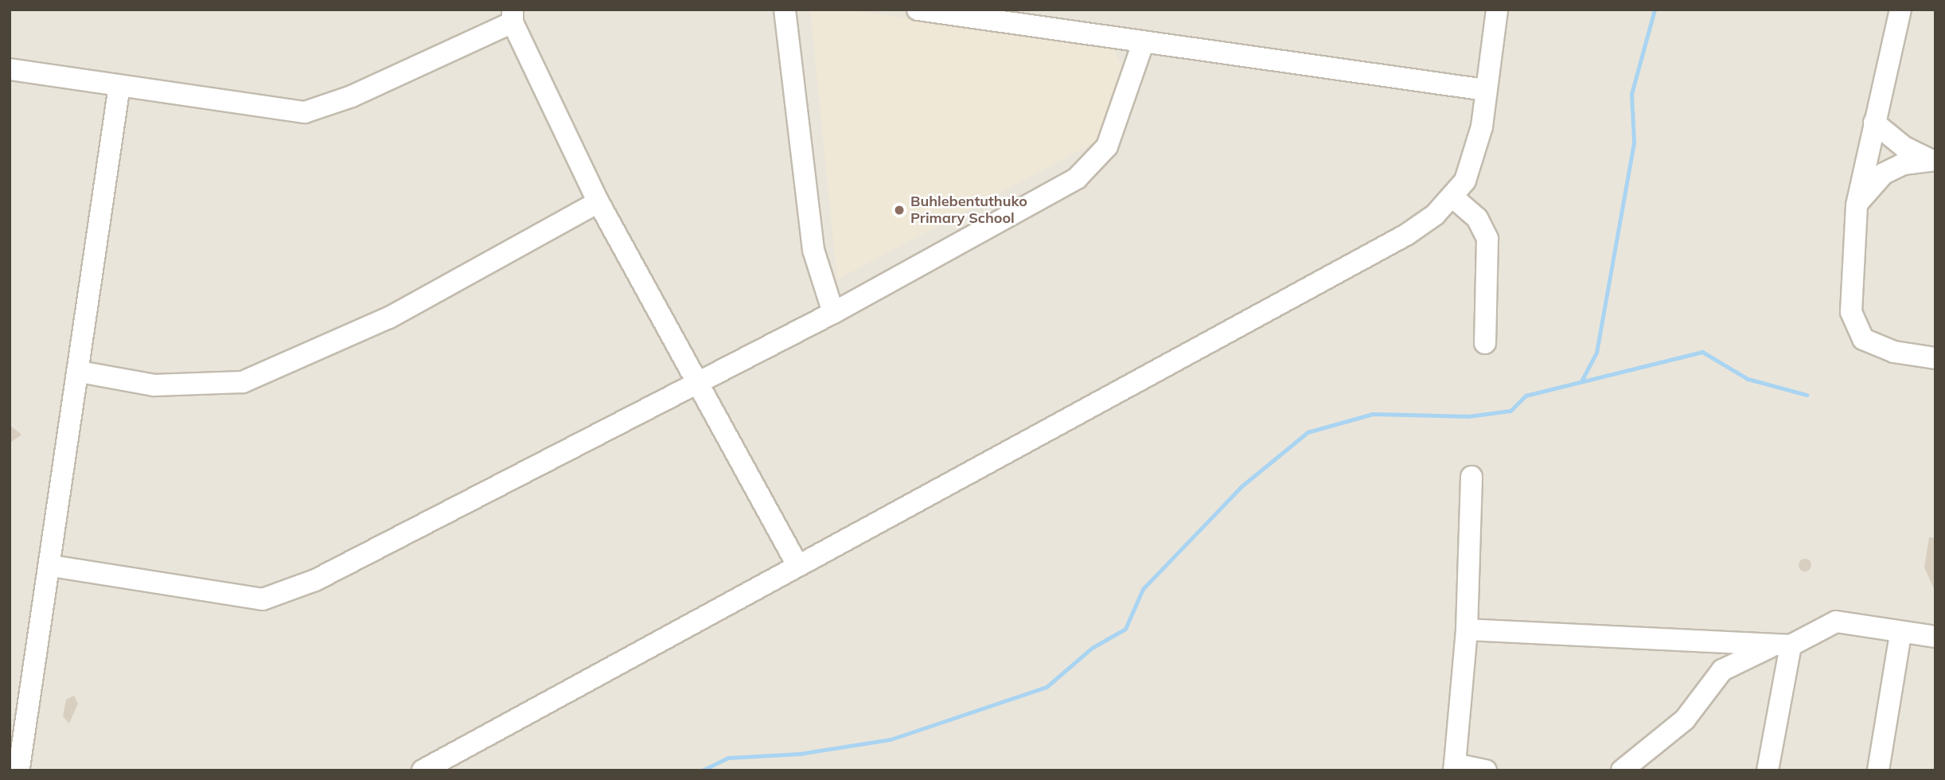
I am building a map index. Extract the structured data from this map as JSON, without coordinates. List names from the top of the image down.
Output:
{
  "places": ["Buhlebentuthuko Primary School"]
}
